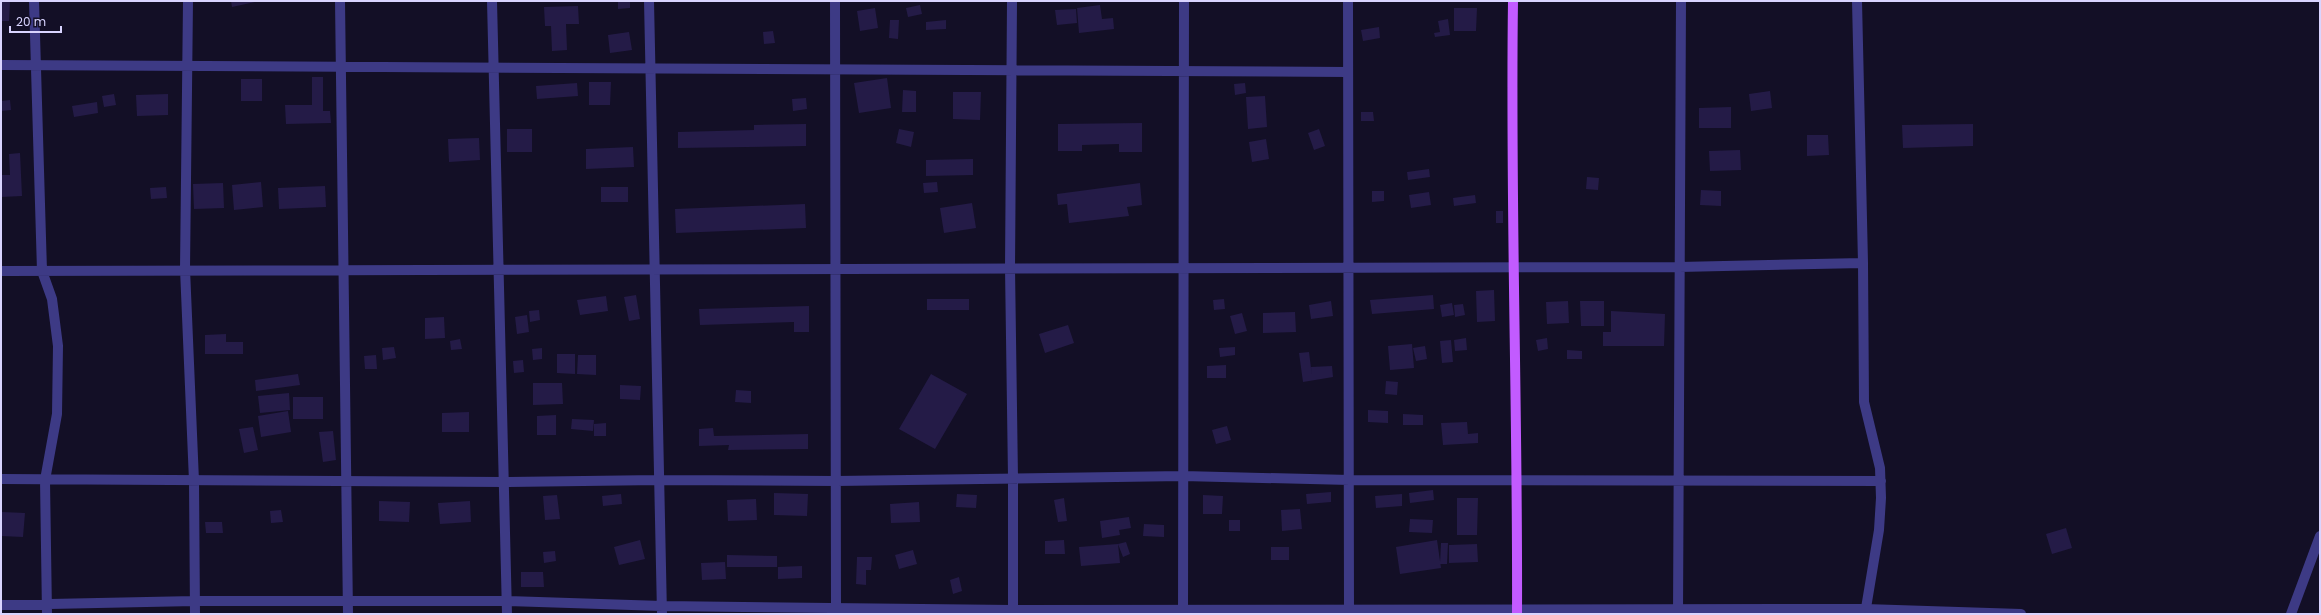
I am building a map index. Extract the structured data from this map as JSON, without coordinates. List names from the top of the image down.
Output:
{
  "scale_bar": "20 m"
}
